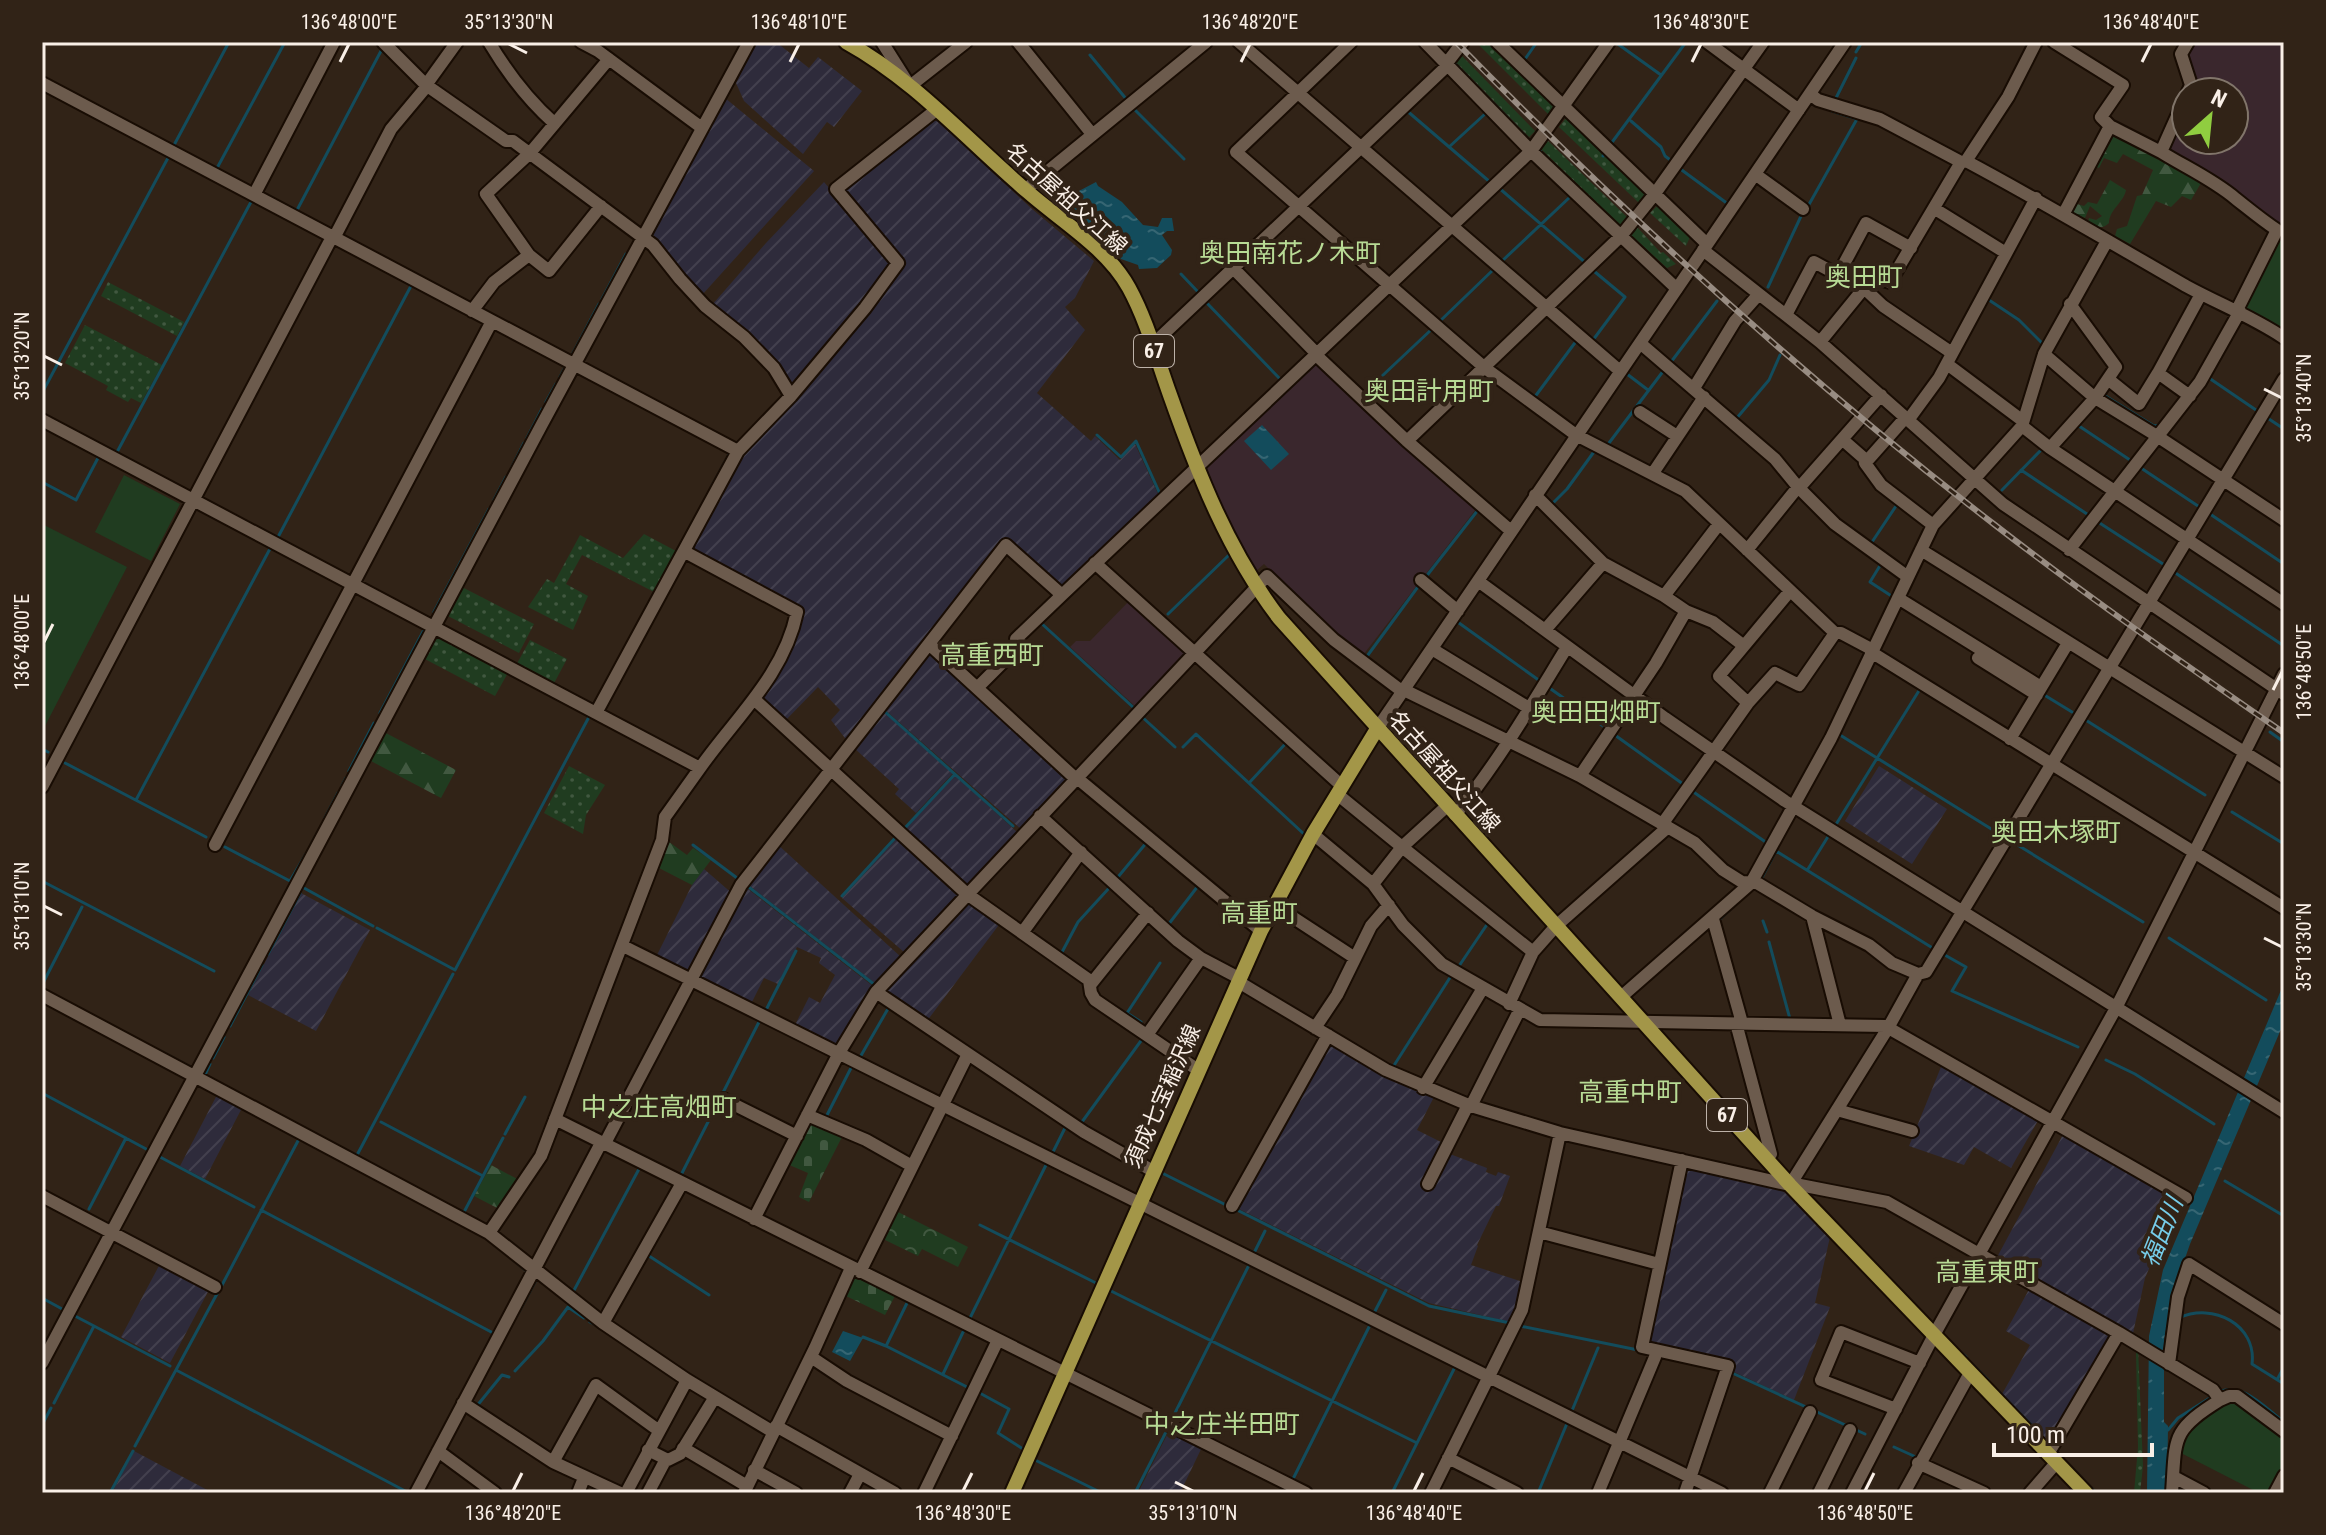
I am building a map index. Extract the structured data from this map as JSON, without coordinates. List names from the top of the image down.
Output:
{
  "streets": {
    "main road": ["名古屋祖父江線", "67", "須成七宝稲沢線"]
  },
  "crossings": [
    ["名古屋祖父江線", "須成七宝稲沢線"]
  ],
  "districts": [
    "奥田南花ノ木町",
    "奥田町",
    "奥田計用町",
    "高重西町",
    "奥田田畑町",
    "奥田木塚町",
    "高重町",
    "高重中町",
    "中之庄高畑町",
    "高重東町",
    "中之庄半田町"
  ],
  "water": ["福田川"],
  "scale_bar": "100 m",
  "north": "top right",
  "coordinates": [
    "136°48'00\"E",
    "35°13'30\"N",
    "136°48'10\"E",
    "136°48'20\"E",
    "136°48'30\"E",
    "136°48'40\"E",
    "35°13'20\"N",
    "35°13'40\"N",
    "136°48'50\"E",
    "35°13'10\"N"
  ]
}
